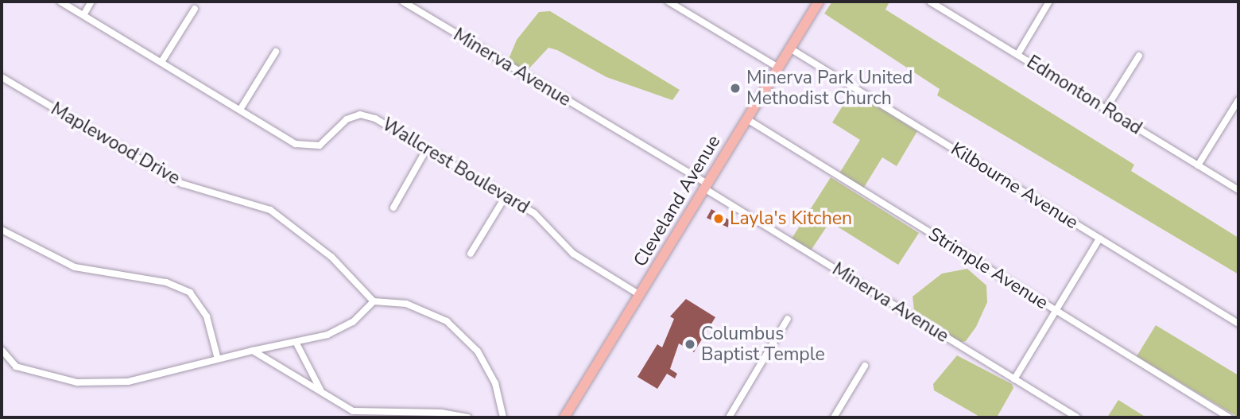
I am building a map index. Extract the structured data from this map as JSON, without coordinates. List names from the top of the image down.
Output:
{
  "streets": {
    "main road": ["Cleveland Avenue"],
    "street": [
      "Minerva Avenue",
      "Edmonton Road",
      "Maplewood Drive",
      "Wallcrest Boulevard",
      "Kilbourne Avenue",
      "Strimple Avenue"
    ]
  },
  "crossings": [
    ["Minerva Avenue", "Cleveland Avenue"],
    ["Wallcrest Boulevard", "Cleveland Avenue"],
    ["Kilbourne Avenue", "Cleveland Avenue"],
    ["Cleveland Avenue", "Strimple Avenue"]
  ],
  "places": ["Minerva Park United Methodist Church", "Layla's Kitchen", "Columbus Baptist Temple"]
}
